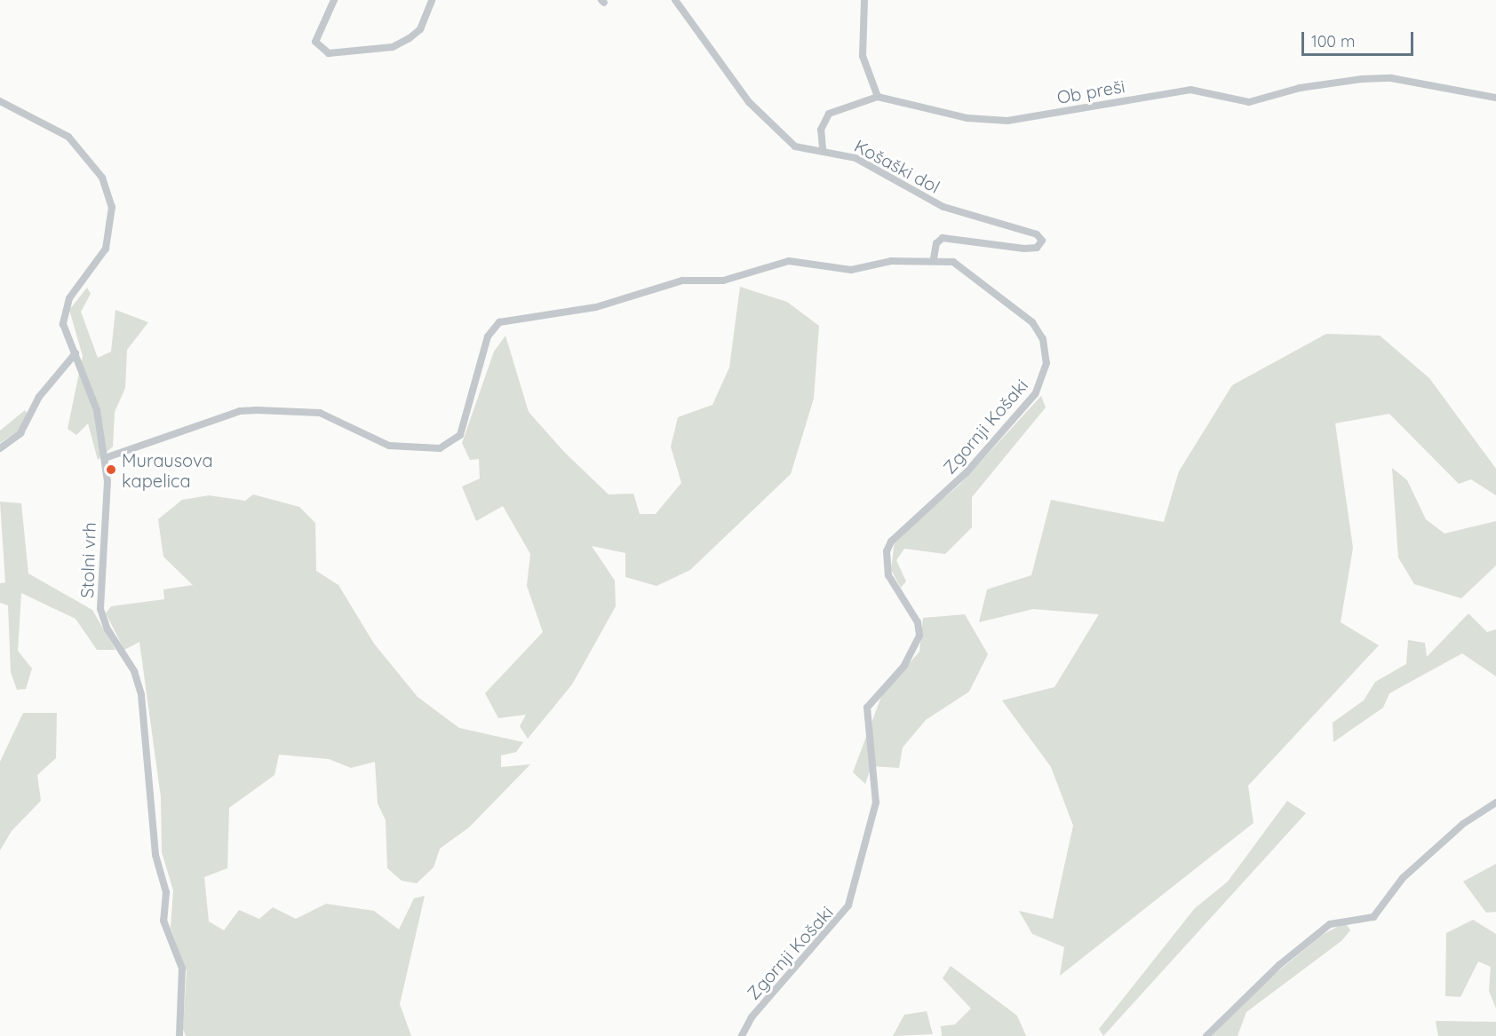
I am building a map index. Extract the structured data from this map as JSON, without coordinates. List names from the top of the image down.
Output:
{
  "streets": {
    "street": [
      "Ob preši",
      "Košaški dol",
      "Zgornji Košaki",
      "Stolni vrh"
    ]
  },
  "crossings": [
    ["Košaški dol", "Zgornji Košaki"],
    ["Zgornji Košaki", "Stolni vrh"]
  ],
  "places": ["Murausova kapelica"],
  "scale_bar": "100 m"
}
